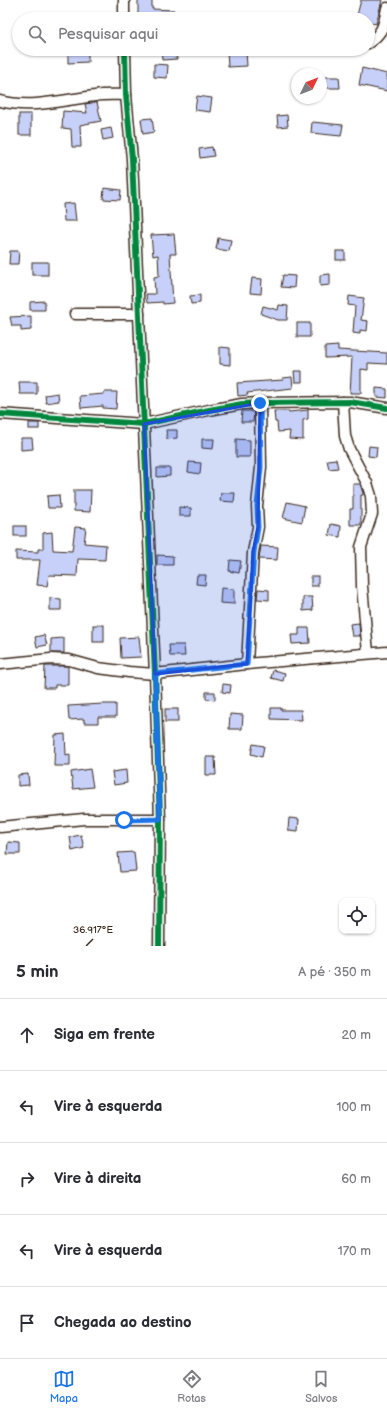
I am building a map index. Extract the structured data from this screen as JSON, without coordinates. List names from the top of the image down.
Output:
{
  "north": "top right",
  "page": {
    "search": "Pesquisar aqui",
    "heading": ["5 min", "A pé · 350 m"],
    "list": [
      ["Siga em frente", "20 m"],
      ["Vire à esquerda", "100 m"],
      ["Vire à direita", "60 m"],
      ["Vire à esquerda", "170 m"],
      "Chegada ao destino"
    ],
    "nav": ["Mapa", "Rotas", "Salvos"]
  },
  "coordinates": ["36.917°E"]
}
